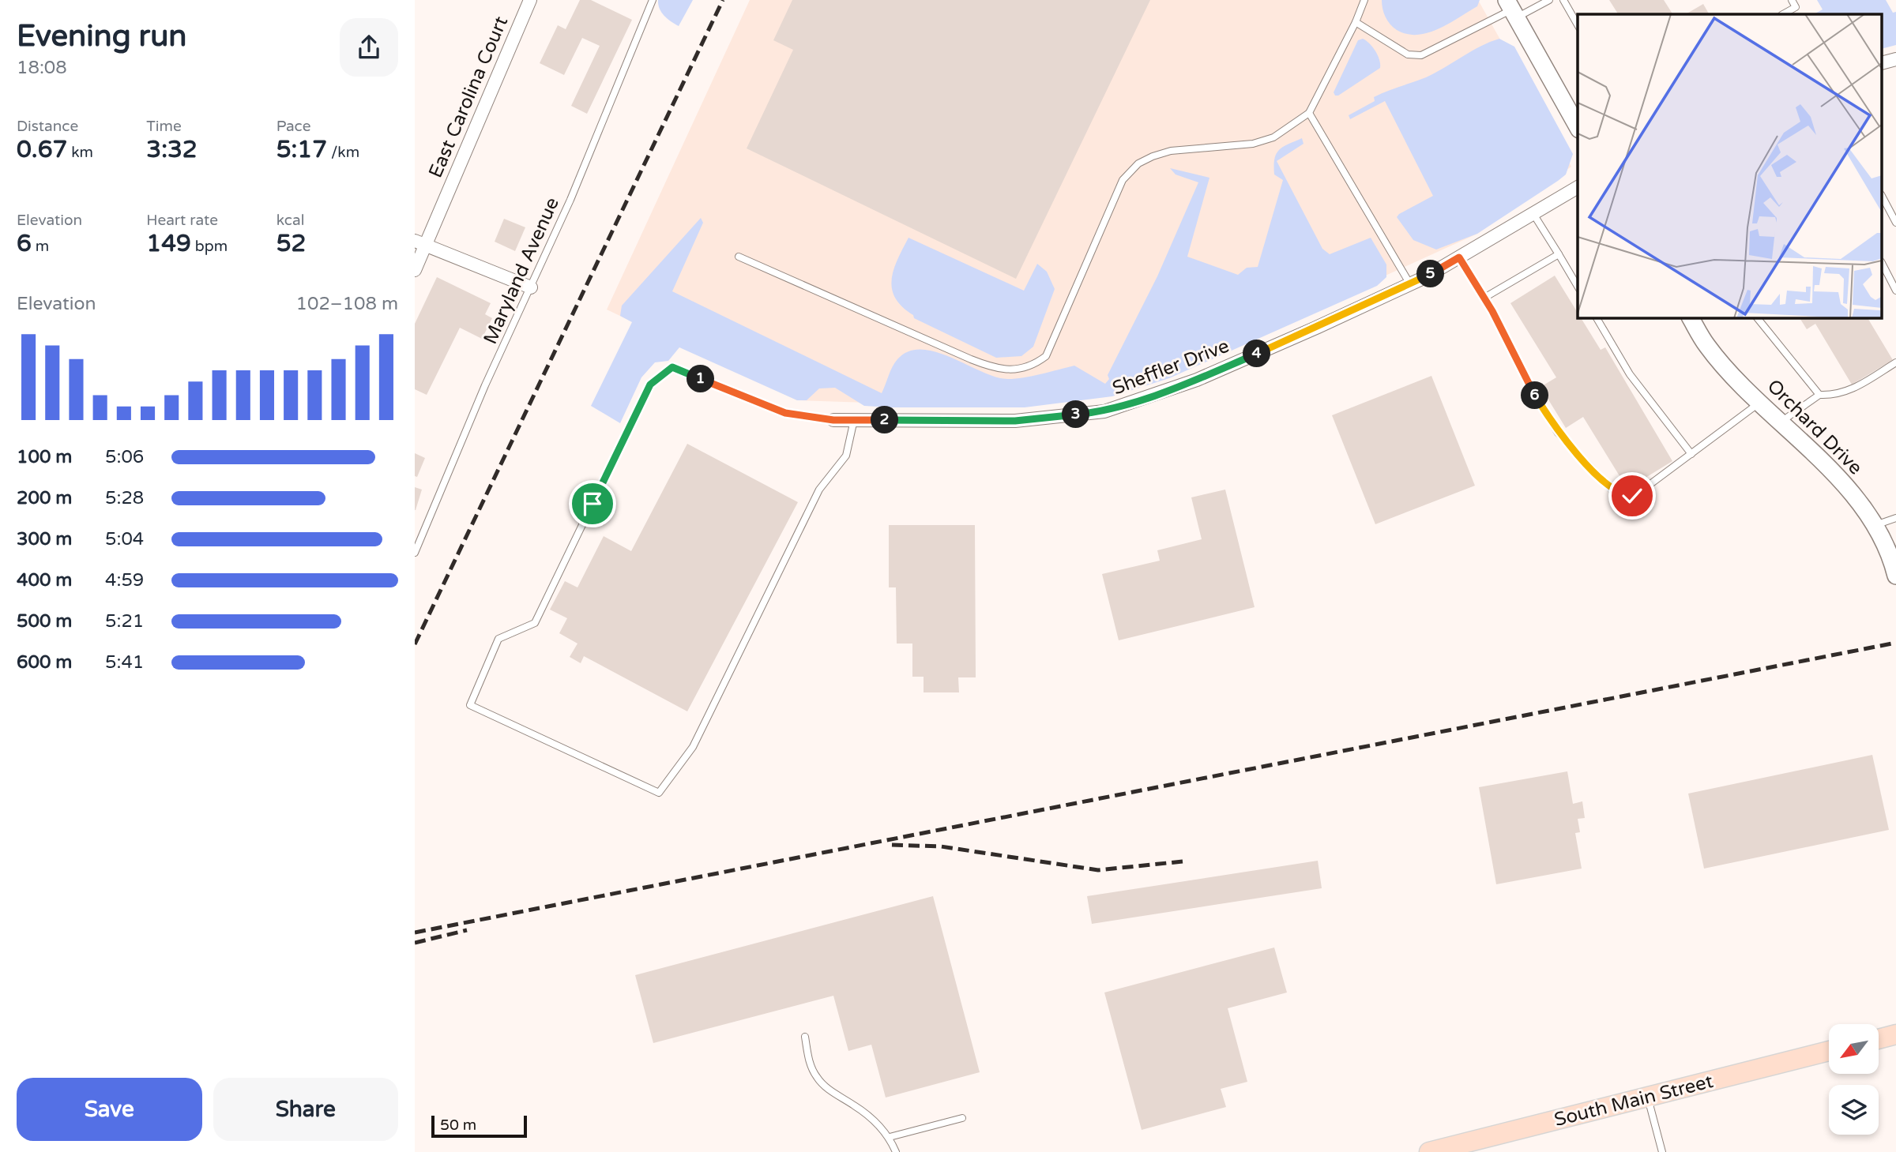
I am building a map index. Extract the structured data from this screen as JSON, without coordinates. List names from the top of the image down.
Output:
{
  "streets": {
    "main road": ["South Main Street"],
    "street": ["East Carolina Court", "Sheffler Drive", "Orchard Drive"],
    "lane": ["Maryland Avenue"]
  },
  "scale_bar": "50 m",
  "north": "bottom left",
  "page": {
    "heading": ["Evening run", "18:08"],
    "stats": [
      ["Distance", "0.67 km"],
      ["Time", "3:32"],
      ["Pace", "5:17 /km"],
      ["Elevation", "6 m"],
      ["Heart rate", "149 bpm"],
      ["kcal", "52"]
    ],
    "pins": [
      "5",
      "4",
      "1",
      "6",
      "3",
      "2"
    ],
    "chart": ["Elevation", "102–108 m"],
    "list": [
      {
        "name": "100 m",
        "note": "5:06"
      },
      {
        "name": "200 m",
        "note": "5:28"
      },
      {
        "name": "300 m",
        "note": "5:04"
      },
      {
        "name": "400 m",
        "note": "4:59"
      },
      {
        "name": "500 m",
        "note": "5:21"
      },
      {
        "name": "600 m",
        "note": "5:41"
      }
    ],
    "buttons": ["Save", "Share"],
    "scale": "50 m"
  }
}
